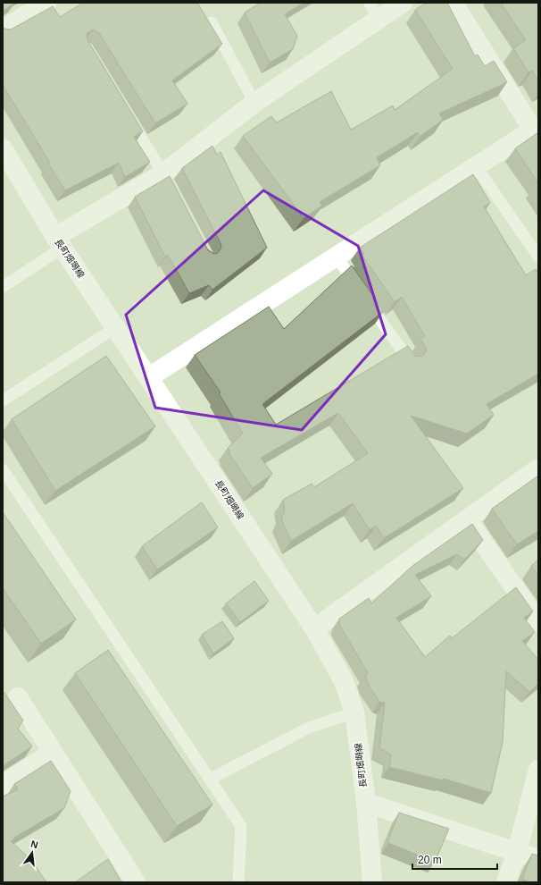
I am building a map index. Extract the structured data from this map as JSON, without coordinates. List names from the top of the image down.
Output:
{
  "streets": {
    "street": ["長町畑塒線"]
  },
  "scale_bar": "20 m",
  "north": "top"
}
